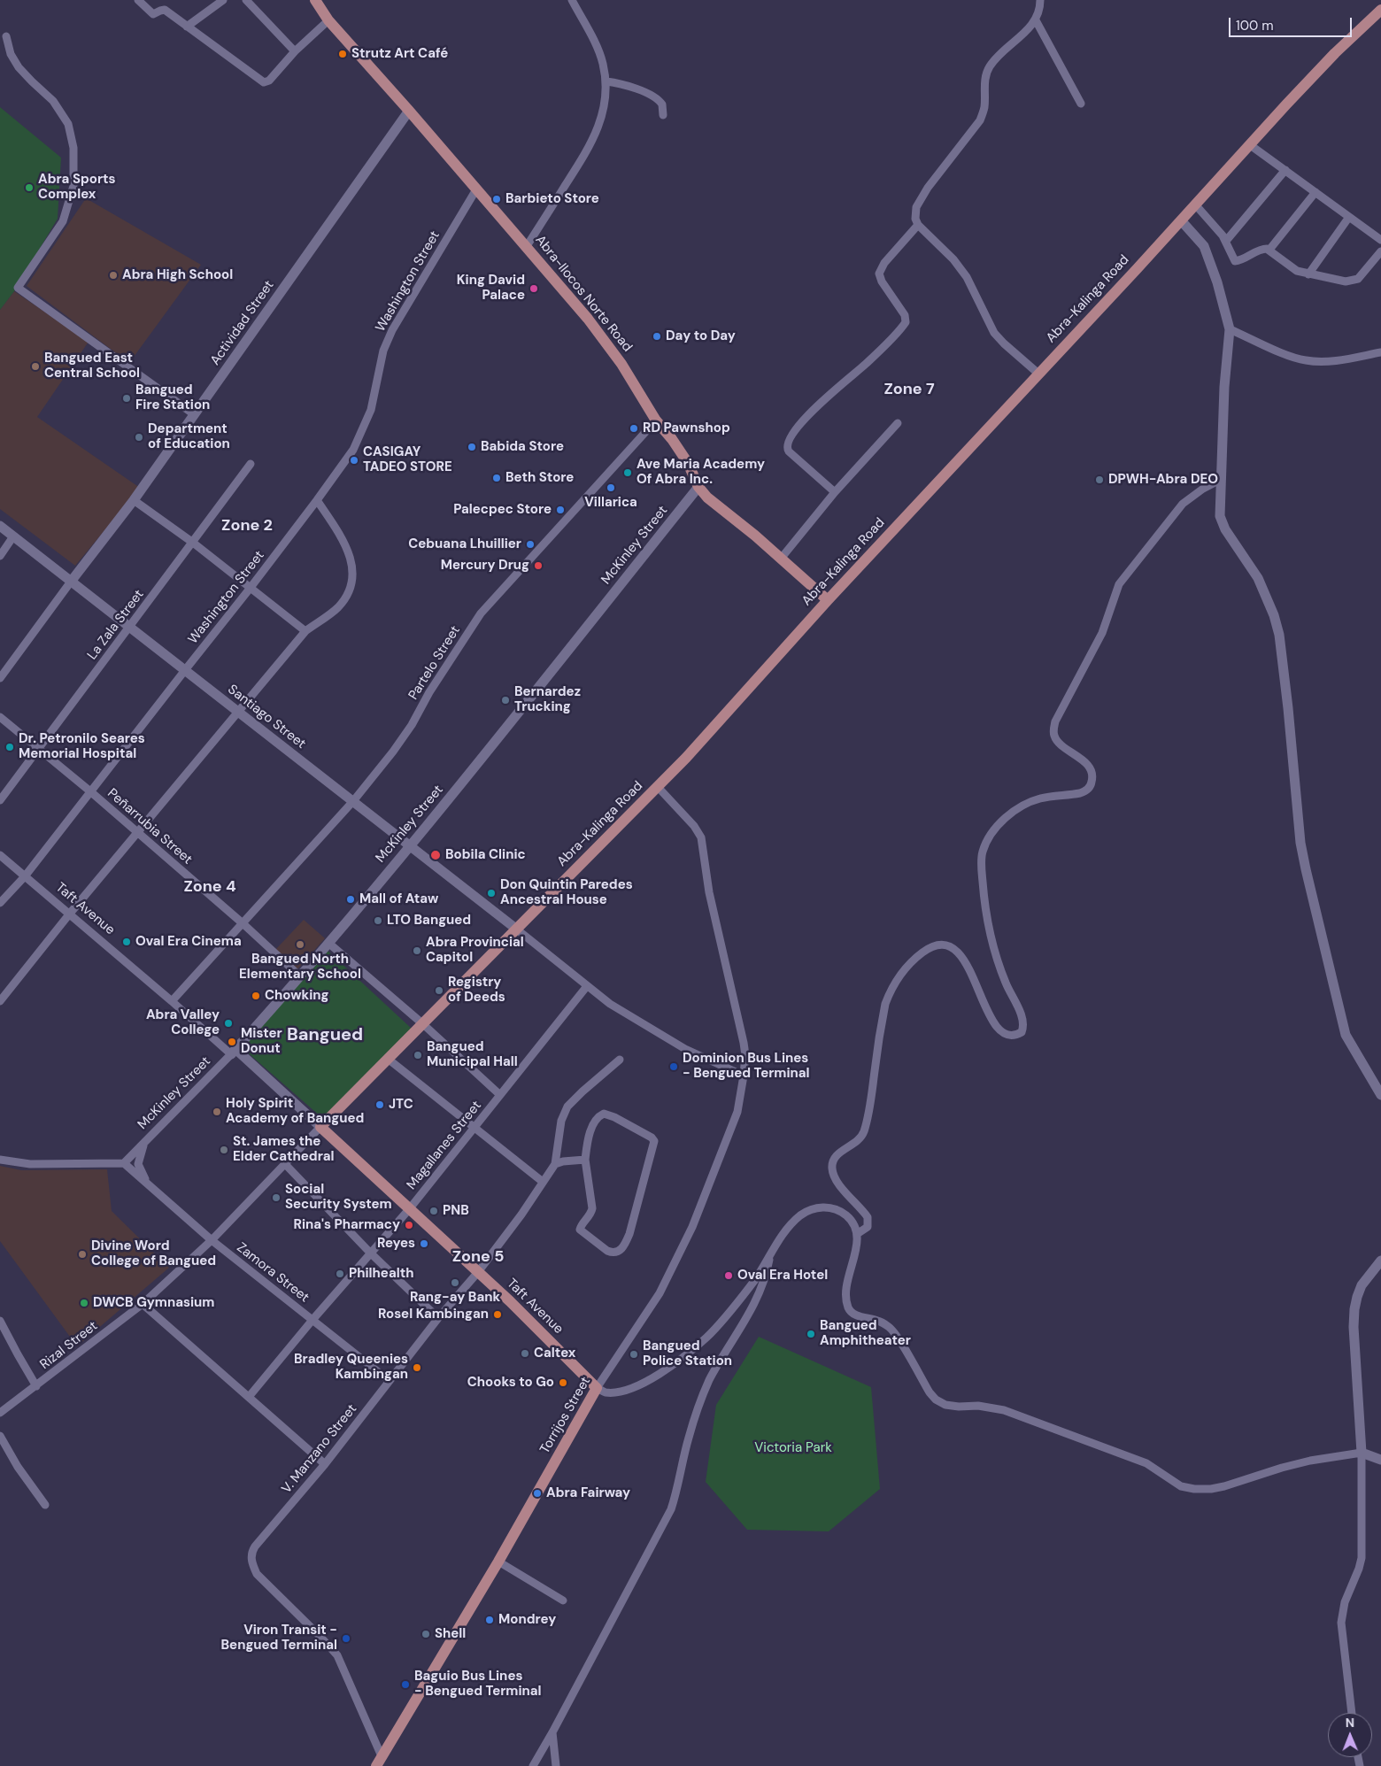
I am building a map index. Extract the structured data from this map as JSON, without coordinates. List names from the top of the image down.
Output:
{
  "streets": {
    "main road": [
      "Abra-Ilocos Norte Road",
      "Abra-Kalinga Road",
      "Taft Avenue",
      "Torrijos Street"
    ],
    "street": [
      "Washington Street",
      "Actividad Street",
      "McKinley Street",
      "La Zala Street",
      "Partelo Street",
      "Santiago Street",
      "Peñarrubia Street",
      "Magallanes Street",
      "Zamora Street",
      "Rizal Street",
      "V. Manzano Street"
    ]
  },
  "crossings": [
    ["Washington Street", "Abra-Ilocos Norte Road"],
    ["Washington Street", "Santiago Street"],
    ["Washington Street", "Peñarrubia Street"],
    ["Washington Street", "Taft Avenue"],
    ["Abra-Ilocos Norte Road", "Abra-Kalinga Road"],
    ["Abra-Ilocos Norte Road", "Actividad Street"],
    ["Abra-Ilocos Norte Road", "McKinley Street"],
    ["Abra-Ilocos Norte Road", "Partelo Street"],
    ["Abra-Kalinga Road", "Santiago Street"],
    ["Abra-Kalinga Road", "Taft Avenue"],
    ["Abra-Kalinga Road", "Rizal Street"],
    ["Abra-Kalinga Road", "Torrijos Street"],
    ["Actividad Street", "Santiago Street"],
    ["McKinley Street", "Santiago Street"],
    ["McKinley Street", "Peñarrubia Street"],
    ["McKinley Street", "Taft Avenue"],
    ["McKinley Street", "Zamora Street"],
    ["La Zala Street", "Santiago Street"],
    ["La Zala Street", "Peñarrubia Street"],
    ["Partelo Street", "Santiago Street"],
    ["Partelo Street", "Peñarrubia Street"],
    ["Partelo Street", "Taft Avenue"],
    ["Taft Avenue", "Magallanes Street"],
    ["Taft Avenue", "Rizal Street"],
    ["Taft Avenue", "Torrijos Street"],
    ["Taft Avenue", "V. Manzano Street"],
    ["Magallanes Street", "Zamora Street"],
    ["Zamora Street", "Rizal Street"],
    ["Zamora Street", "V. Manzano Street"],
    ["Torrijos Street", "V. Manzano Street"]
  ],
  "districts": [
    "Zone 7",
    "Zone 2",
    "Zone 4",
    "Bangued",
    "Zone 5"
  ],
  "parks": ["Victoria Park"],
  "places": [
    "Strutz Art Café",
    "Abra Sports Complex",
    "Barbieto Store",
    "Abra High School",
    "King David Palace",
    "Day to Day",
    "Bangued East Central School",
    "Bangued Fire Station",
    "RD Pawnshop",
    "Department of Education",
    "Babida Store",
    "CASIGAY TADEO STORE",
    "Ave Maria Academy Of Abra Inc.",
    "Beth Store",
    "DPWH-Abra DEO",
    "Villarica",
    "Palecpec Store",
    "Cebuana Lhuillier",
    "Mercury Drug",
    "Bernardez Trucking",
    "Dr. Petronilo Seares Memorial Hospital",
    "Bobila Clinic",
    "Don Quintin Paredes Ancestral House",
    "Mall of Ataw",
    "LTO Bangued",
    "Oval Era Cinema",
    "Bangued North Elementary School",
    "Abra Provincial Capitol",
    "Registry of Deeds",
    "Chowking",
    "Abra Valley College",
    "Mister Donut",
    "Bangued Municipal Hall",
    "Dominion Bus Lines - Bengued Terminal",
    "JTC",
    "Holy Spirit Academy of Bangued",
    "St. James the Elder Cathedral",
    "Social Security System",
    "PNB",
    "Rina's Pharmacy",
    "Reyes",
    "Divine Word College of Bangued",
    "Philhealth",
    "Oval Era Hotel",
    "Rang-ay Bank",
    "DWCB Gymnasium",
    "Rosel Kambingan",
    "Bangued Amphitheater",
    "Caltex",
    "Bangued Police Station",
    "Bradley Queenies Kambingan",
    "Chooks to Go",
    "Abra Fairway",
    "Mondrey",
    "Shell",
    "Viron Transit - Bengued Terminal",
    "Baguio Bus Lines - Bengued Terminal"
  ],
  "scale_bar": "100 m",
  "north": "top"
}
